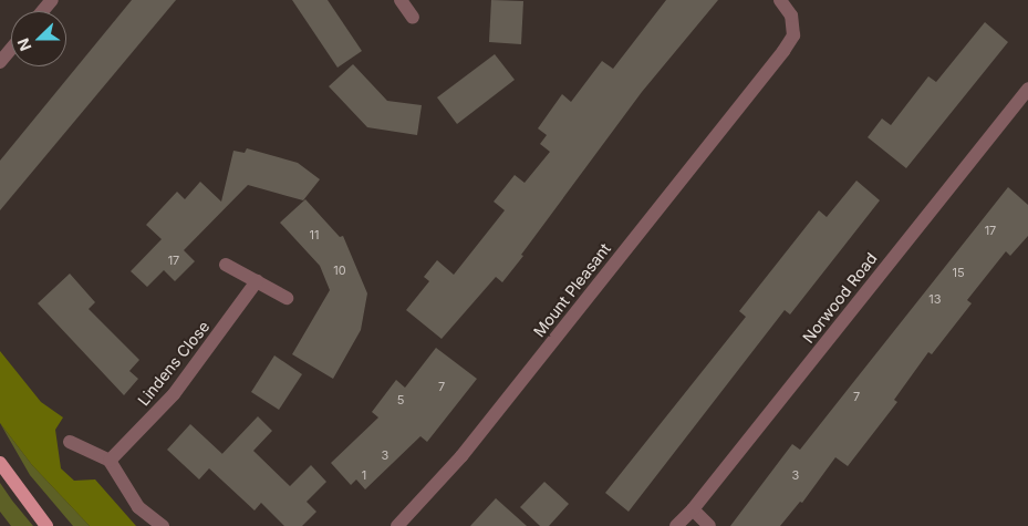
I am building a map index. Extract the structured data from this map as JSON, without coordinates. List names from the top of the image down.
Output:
{
  "streets": {
    "street": ["Mount Pleasant", "Norwood Road", "Lindens Close"]
  },
  "house_numbers": [
    "17",
    "11",
    "17",
    "10",
    "15",
    "13",
    "7",
    "7",
    "5",
    "3",
    "1",
    "3"
  ],
  "north": "left"
}
